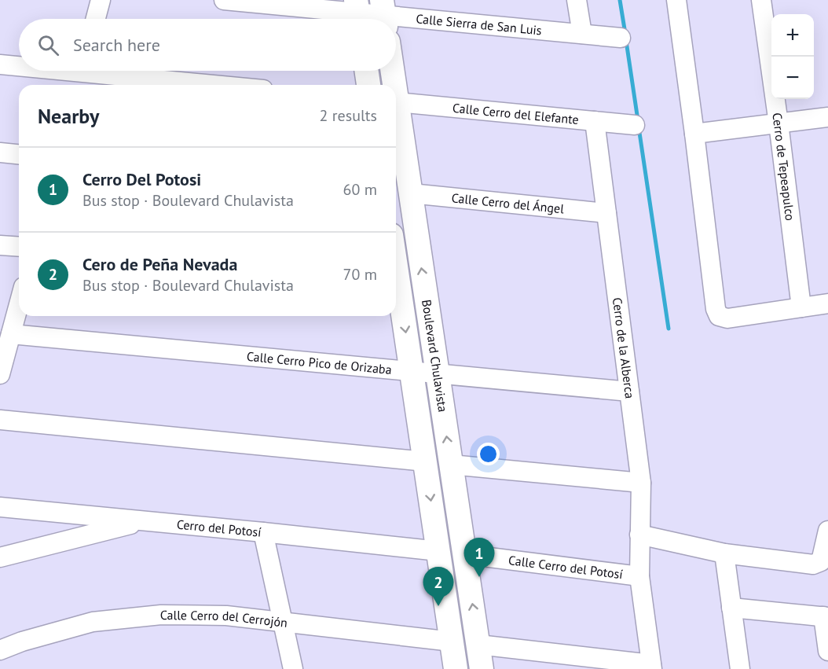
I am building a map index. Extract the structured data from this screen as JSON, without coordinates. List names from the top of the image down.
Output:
{
  "streets": {
    "main road": ["Boulevard Chulavista"],
    "street": [
      "Calle Sierra de San Luis",
      "Calle Cerro del Elefante",
      "Cerro de Tepeapulco",
      "Calle Cerro del Ángel",
      "Cerro de la Alberca",
      "Calle Cerro Pico de Orizaba",
      "Cerro del Potosí",
      "Calle Cerro del Potosí",
      "Calle Cerro del Cerrojón"
    ]
  },
  "crossings": [
    ["Calle Cerro del Elefante", "Cerro de la Alberca"],
    ["Calle Cerro del Elefante", "Boulevard Chulavista"],
    ["Calle Cerro del Ángel", "Cerro de la Alberca"],
    ["Calle Cerro del Ángel", "Boulevard Chulavista"],
    ["Cerro de la Alberca", "Calle Cerro Pico de Orizaba"],
    ["Cerro de la Alberca", "Calle Cerro del Potosí"],
    ["Boulevard Chulavista", "Calle Cerro Pico de Orizaba"],
    ["Boulevard Chulavista", "Cerro del Potosí"],
    ["Boulevard Chulavista", "Calle Cerro del Potosí"],
    ["Boulevard Chulavista", "Calle Cerro del Cerrojón"]
  ],
  "page": {
    "map_buttons": ["+", "−"],
    "search": "Search here",
    "heading": ["Nearby", "2 results"],
    "list": [
      {
        "mark": "1",
        "name": "Cerro Del Potosi",
        "note": "Bus stop · Boulevard Chulavista",
        "value": "60 m"
      },
      {
        "mark": "2",
        "name": "Cero de Peña Nevada",
        "note": "Bus stop · Boulevard Chulavista",
        "value": "70 m"
      }
    ],
    "pins": ["1", "2"]
  }
}
